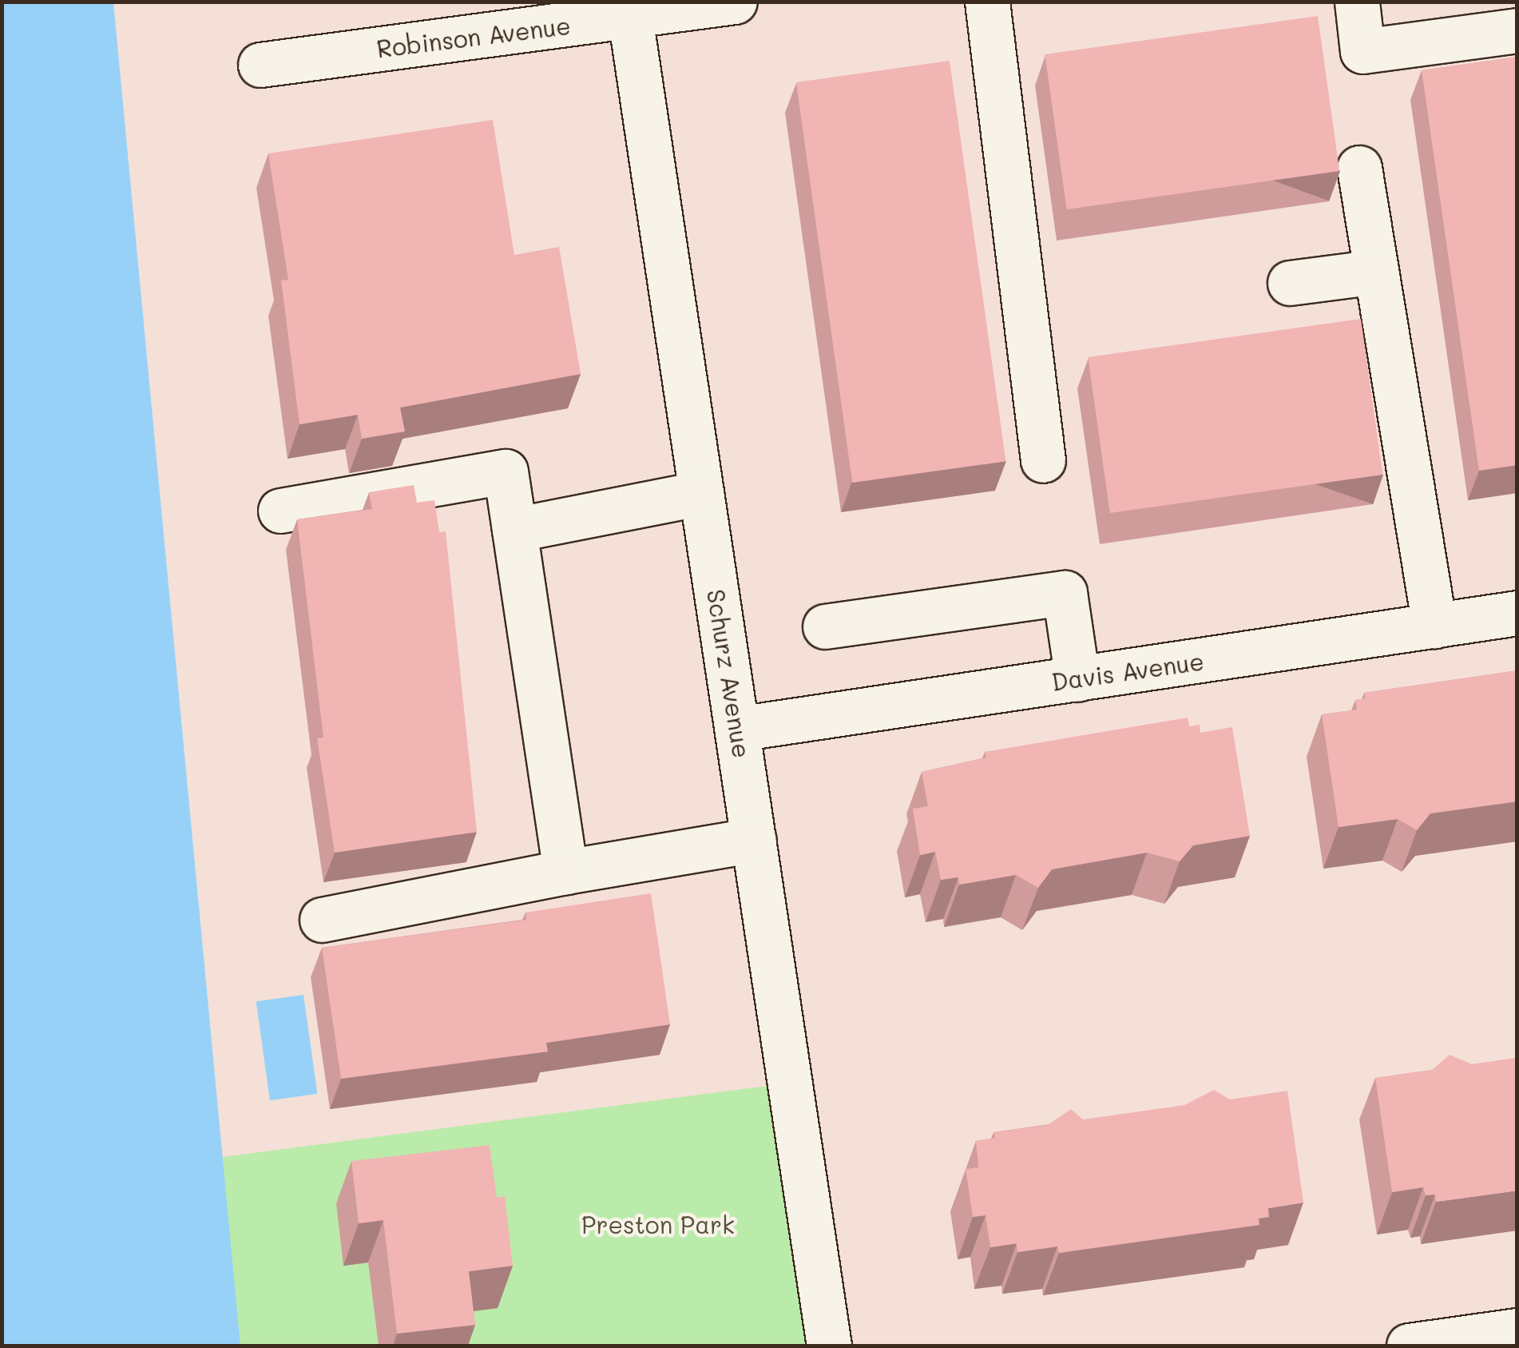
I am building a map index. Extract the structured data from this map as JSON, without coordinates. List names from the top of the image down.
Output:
{
  "streets": {
    "street": ["Robinson Avenue", "Davis Avenue", "Schurz Avenue"]
  },
  "crossings": [
    ["Robinson Avenue", "Schurz Avenue"],
    ["Davis Avenue", "Schurz Avenue"]
  ],
  "parks": ["Preston Park"]
}
